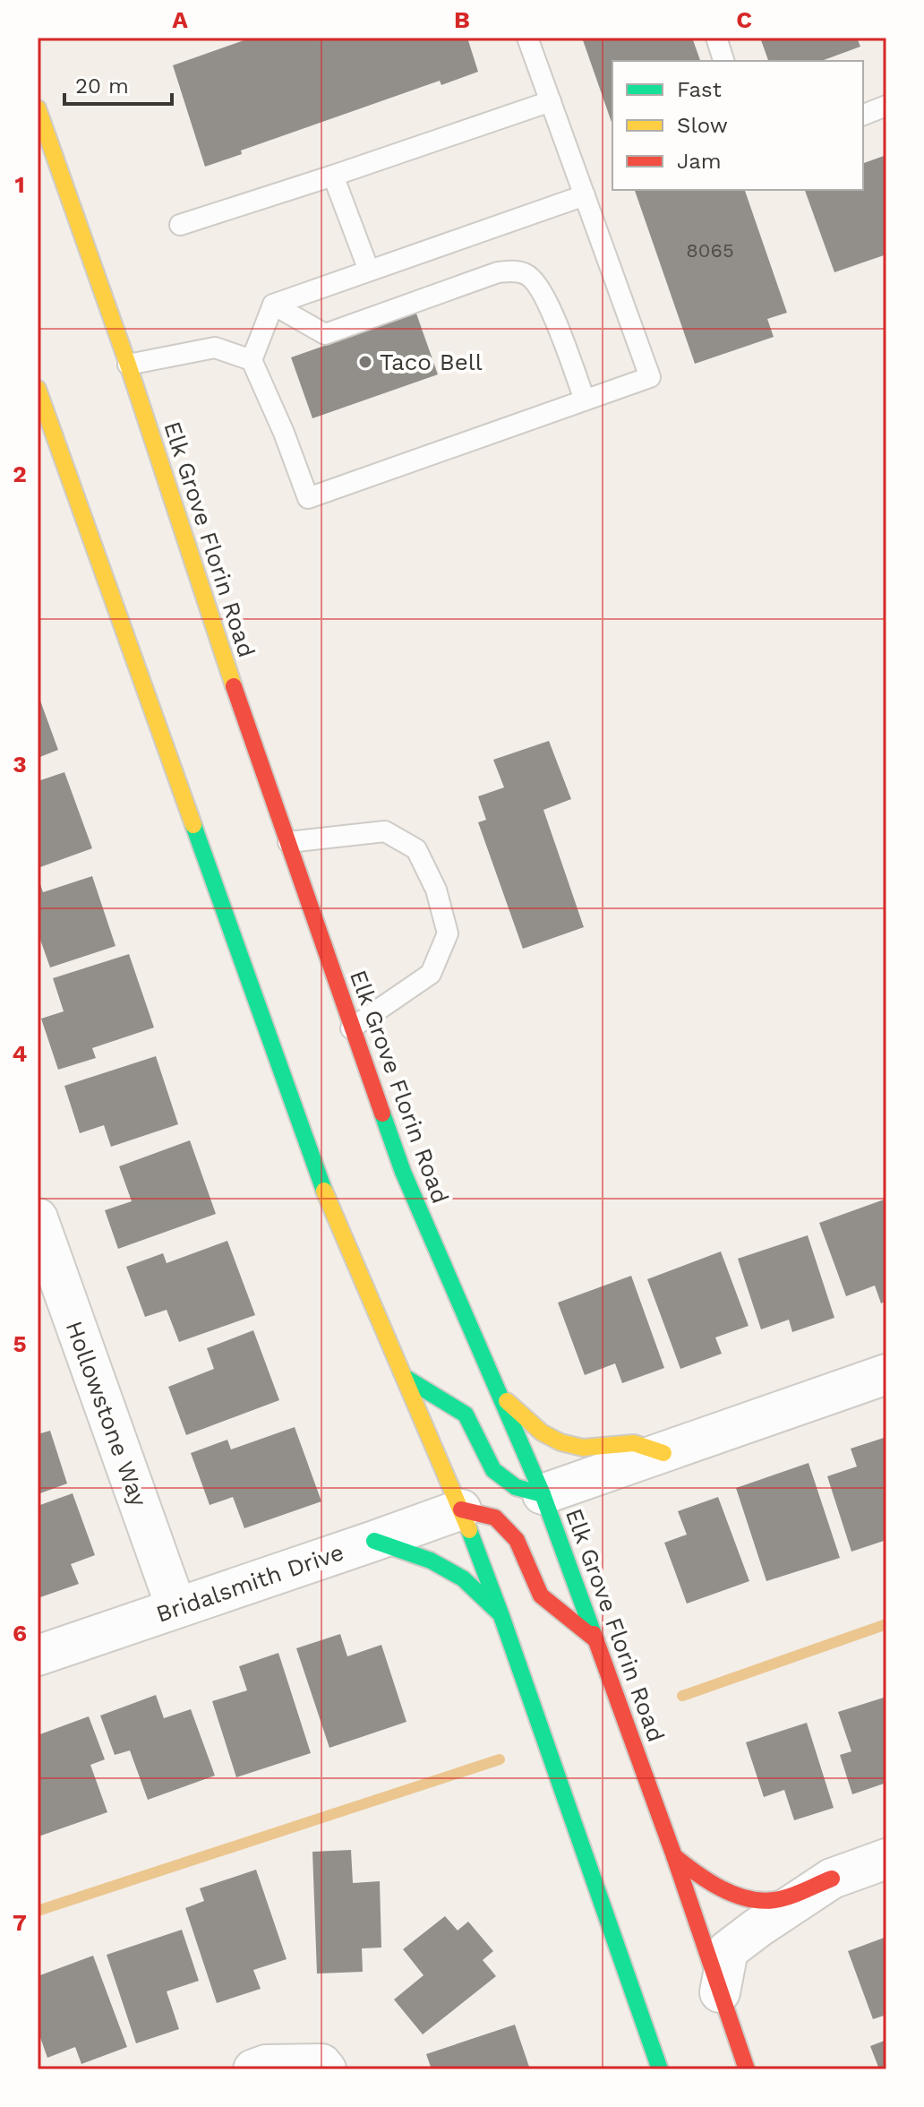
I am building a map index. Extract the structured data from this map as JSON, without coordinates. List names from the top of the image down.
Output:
{
  "streets": {
    "main road": ["Elk Grove Florin Road"],
    "street": ["Hollowstone Way", "Bridalsmith Drive"]
  },
  "crossings": [
    ["Hollowstone Way", "Bridalsmith Drive"]
  ],
  "places": ["Taco Bell"],
  "house_numbers": ["8065"],
  "legend": ["Fast", "Slow", "Jam"],
  "scale_bar": "20 m",
  "grid": {
    "columns": ["A", "B", "C"],
    "rows": [
      "1",
      "2",
      "3",
      "4",
      "5",
      "6",
      "7"
    ]
  }
}
